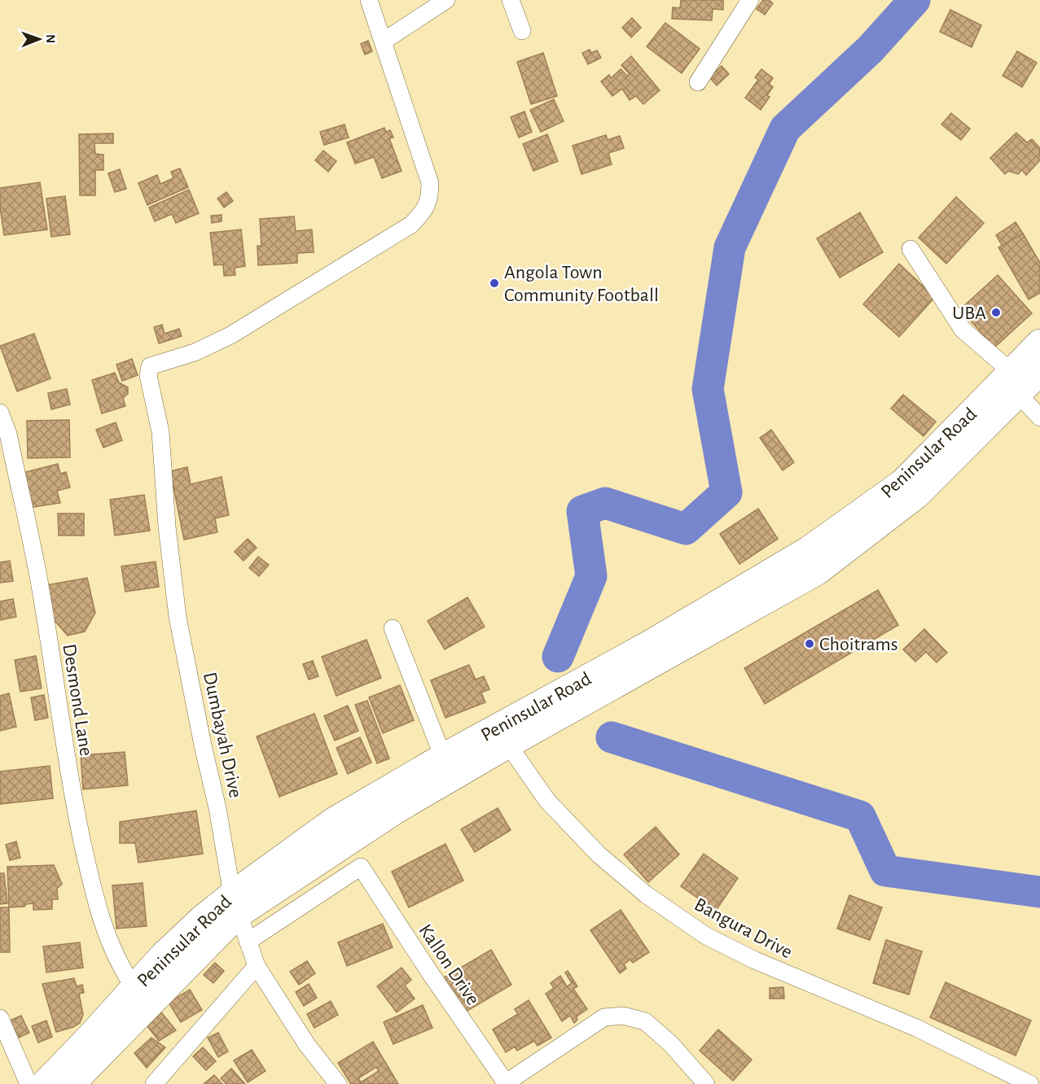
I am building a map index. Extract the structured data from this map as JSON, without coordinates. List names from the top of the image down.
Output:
{
  "streets": {
    "main road": ["Peninsular Road"],
    "street": [
      "Desmond Lane",
      "Dumbayah Drive",
      "Bangura Drive",
      "Kallon Drive"
    ]
  },
  "crossings": [
    ["Peninsular Road", "Desmond Lane"],
    ["Peninsular Road", "Dumbayah Drive"],
    ["Peninsular Road", "Bangura Drive"],
    ["Dumbayah Drive", "Kallon Drive"]
  ],
  "places": ["Angola Town Community Football", "UBA", "Choitrams"],
  "north": "right"
}
